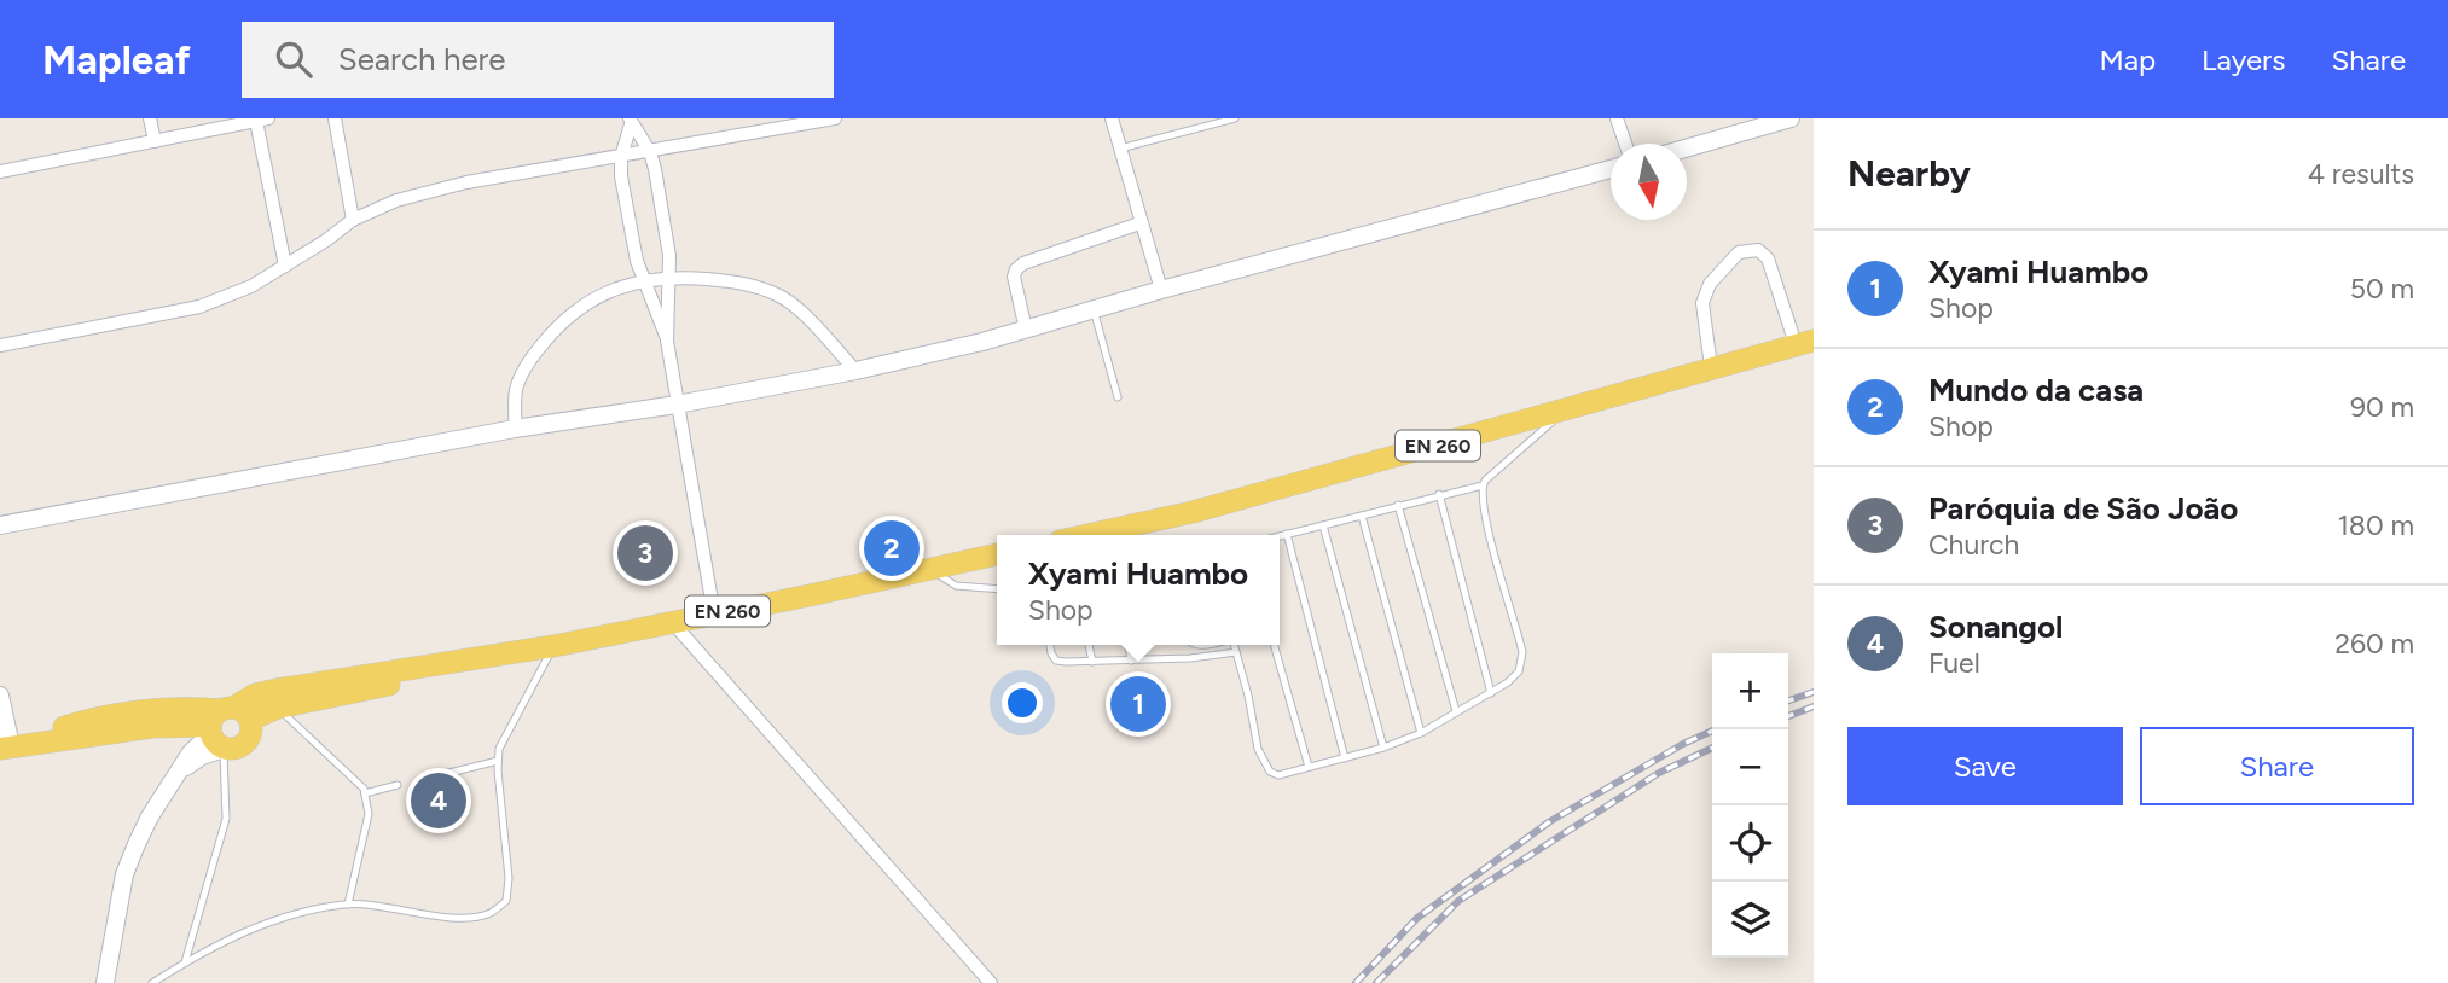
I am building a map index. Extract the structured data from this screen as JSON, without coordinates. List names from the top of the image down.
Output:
{
  "streets": {
    "main road": ["EN 260"]
  },
  "north": "bottom",
  "page": {
    "header": "Mapleaf",
    "search": "Search here",
    "nav": ["Map", "Layers", "Share"],
    "heading": ["Nearby", "4 results"],
    "list": [
      {
        "mark": "1",
        "name": "Xyami Huambo",
        "note": "Shop",
        "value": "50 m"
      },
      {
        "mark": "2",
        "name": "Mundo da casa",
        "note": "Shop",
        "value": "90 m"
      },
      {
        "mark": "3",
        "name": "Paróquia de São João",
        "note": "Church",
        "value": "180 m"
      },
      {
        "mark": "4",
        "name": "Sonangol",
        "note": "Fuel",
        "value": "260 m"
      }
    ],
    "pins": [
      "2",
      "3",
      "1",
      "4"
    ],
    "popup": ["Xyami Huambo", "Shop"],
    "map_buttons": ["+", "−"],
    "buttons": ["Save", "Share"]
  }
}
